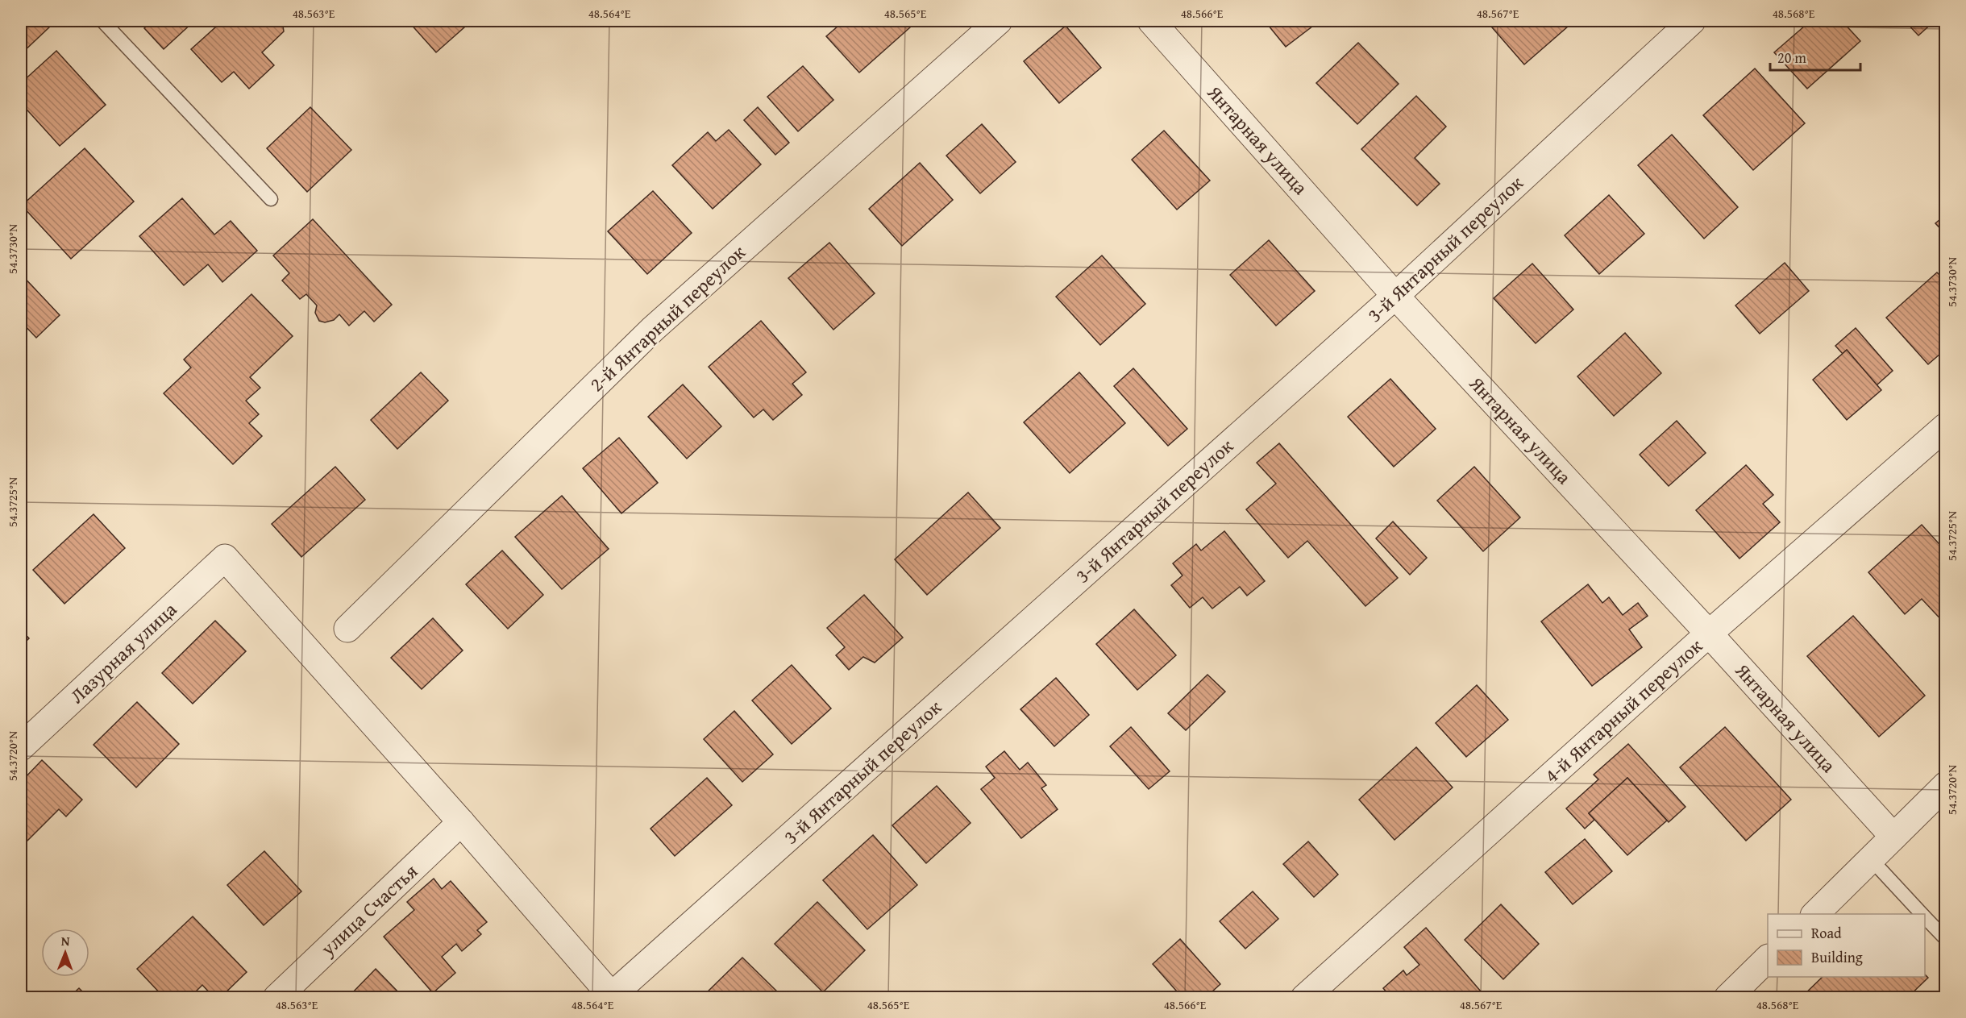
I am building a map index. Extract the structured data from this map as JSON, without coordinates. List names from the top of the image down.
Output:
{
  "streets": {
    "street": [
      "Янтарная улица",
      "3-й Янтарный переулок",
      "2-й Янтарный переулок",
      "Лазурная улица",
      "4-й Янтарный переулок",
      "улица Счастья"
    ]
  },
  "crossings": [
    ["Янтарная улица", "3-й Янтарный переулок"],
    ["Янтарная улица", "4-й Янтарный переулок"],
    ["Лазурная улица", "улица Счастья"]
  ],
  "legend": ["Road", "Building"],
  "scale_bar": "20 m",
  "north": "top",
  "coordinates": [
    "48.563°E",
    "48.564°E",
    "48.565°E",
    "48.566°E",
    "48.567°E",
    "48.568°E",
    "54.3730°N",
    "54.3725°N",
    "54.3720°N"
  ]
}
